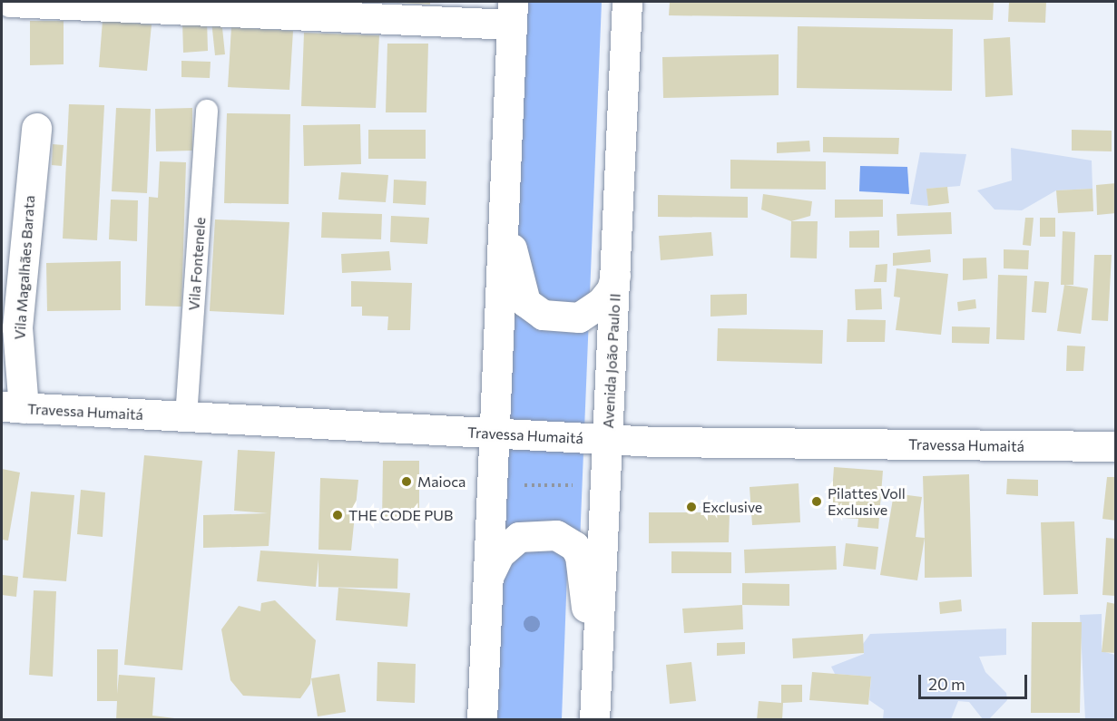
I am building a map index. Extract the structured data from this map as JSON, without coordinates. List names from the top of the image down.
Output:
{
  "streets": {
    "main road": ["Vila Magalhães Barata", "Avenida João Paulo II", "Travessa Humaitá"],
    "lane": ["Vila Fontenele"]
  },
  "crossings": [
    ["Vila Fontenele", "Travessa Humaitá"],
    ["Vila Magalhães Barata", "Travessa Humaitá"],
    ["Avenida João Paulo II", "Travessa Humaitá"]
  ],
  "places": [
    "Maioca",
    "Pilattes Voll Exclusive",
    "Exclusive",
    "THE CODE PUB"
  ],
  "scale_bar": "20 m"
}
